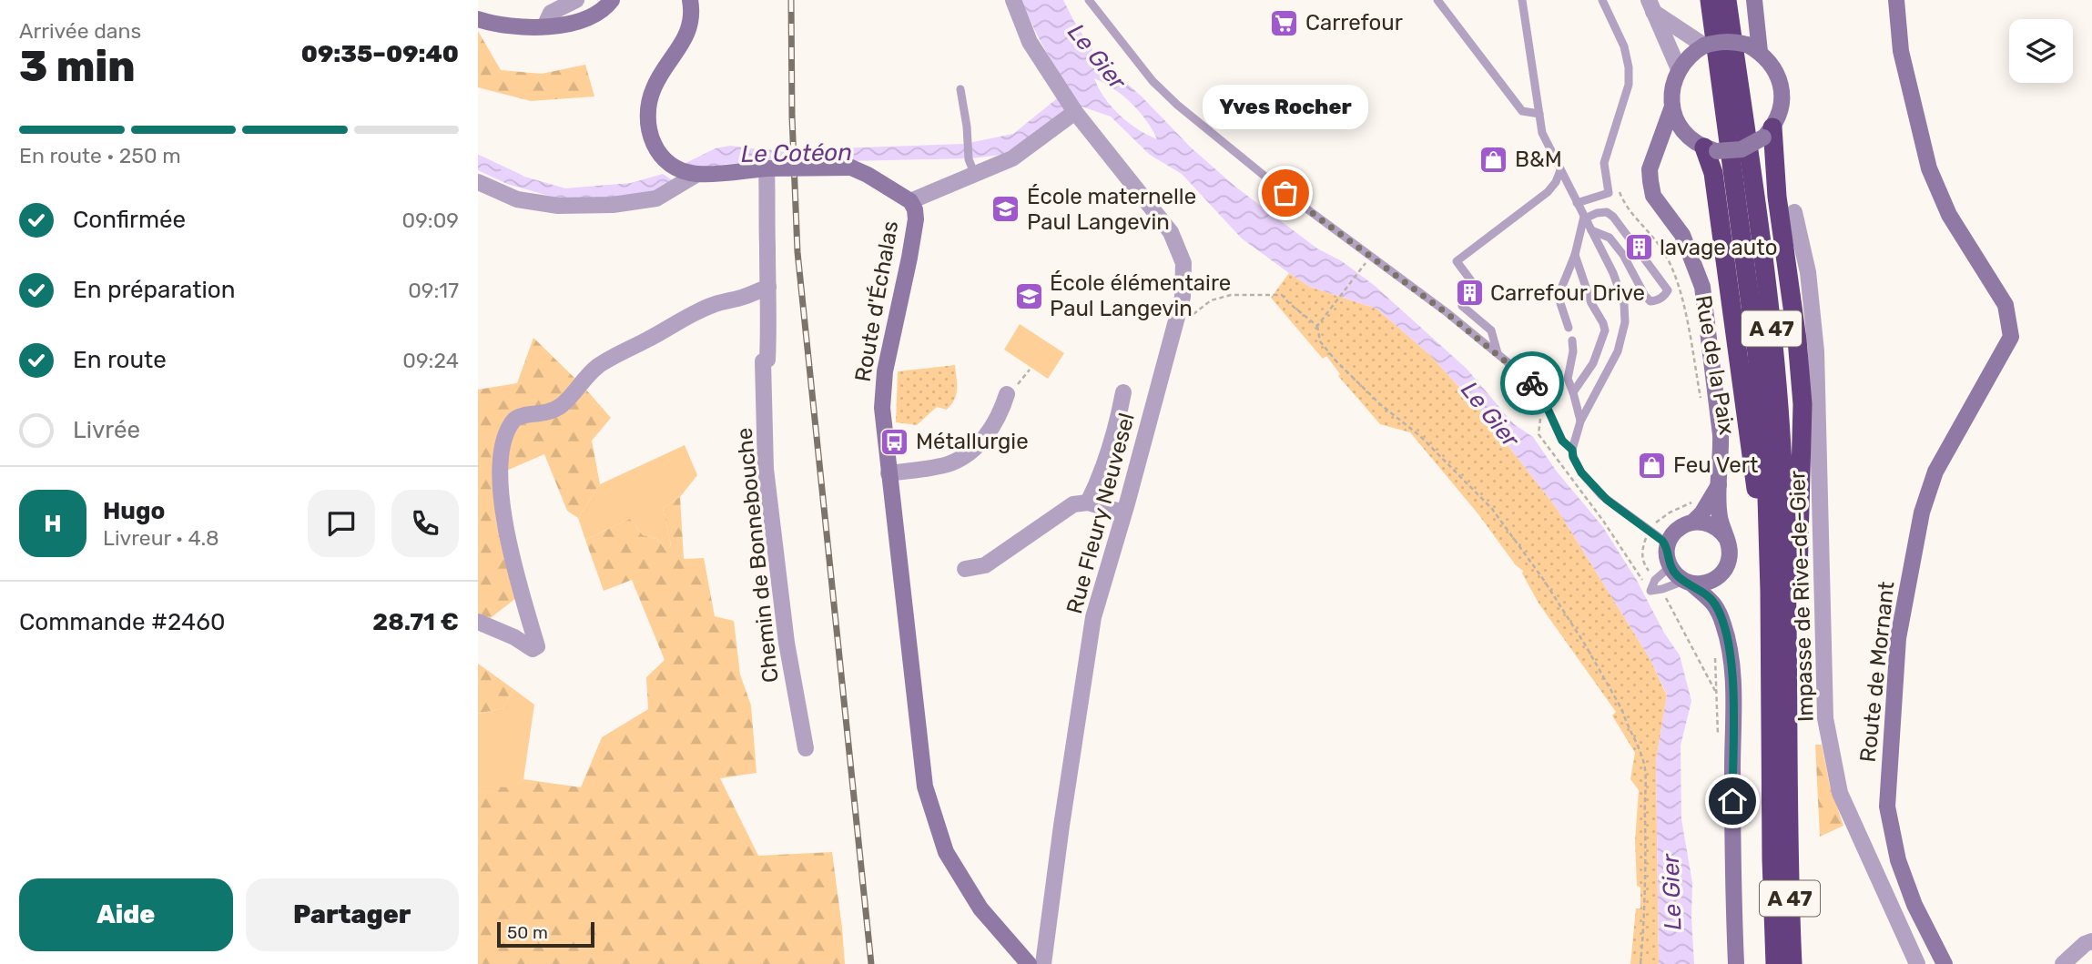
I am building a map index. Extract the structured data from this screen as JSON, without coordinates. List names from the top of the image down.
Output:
{
  "streets": {
    "highway": ["A 47"],
    "main road": ["Route d'Échalas", "Rue de la Paix", "Route de Mornant"],
    "street": ["Rue Fleury Neuvesel", "Chemin de Bonnebouche", "Impasse de Rive-de-Gier"]
  },
  "crossings": [
    ["Route d'Échalas", "Chemin de Bonnebouche"]
  ],
  "water": ["Le Gier", "Le Cotéon"],
  "places": {
    "supermarket": ["Carrefour"],
    "shop": ["B&M", "Feu Vert"],
    "other": ["Yves Rocher"],
    "school or university": ["École maternelle Paul Langevin", "École élémentaire Paul Langevin"],
    "building": ["lavage auto", "Carrefour Drive"],
    "bus stop": ["Métallurgie"]
  },
  "scale_bar": "50 m",
  "page": {
    "heading": ["3 min", "Arrivée dans", "09:35–09:40"],
    "panel": [
      "Hugo",
      "Livreur · 4.8",
      "Commande #2460",
      "28.71 €"
    ],
    "bubble": "Yves Rocher",
    "bar": "En route · 250 m",
    "list": [
      ["Confirmée", "09:09"],
      ["En préparation", "09:17"],
      ["En route", "09:24"],
      "Livrée"
    ],
    "round": "H",
    "buttons": ["Aide", "Partager"],
    "scale": "50 m"
  }
}
